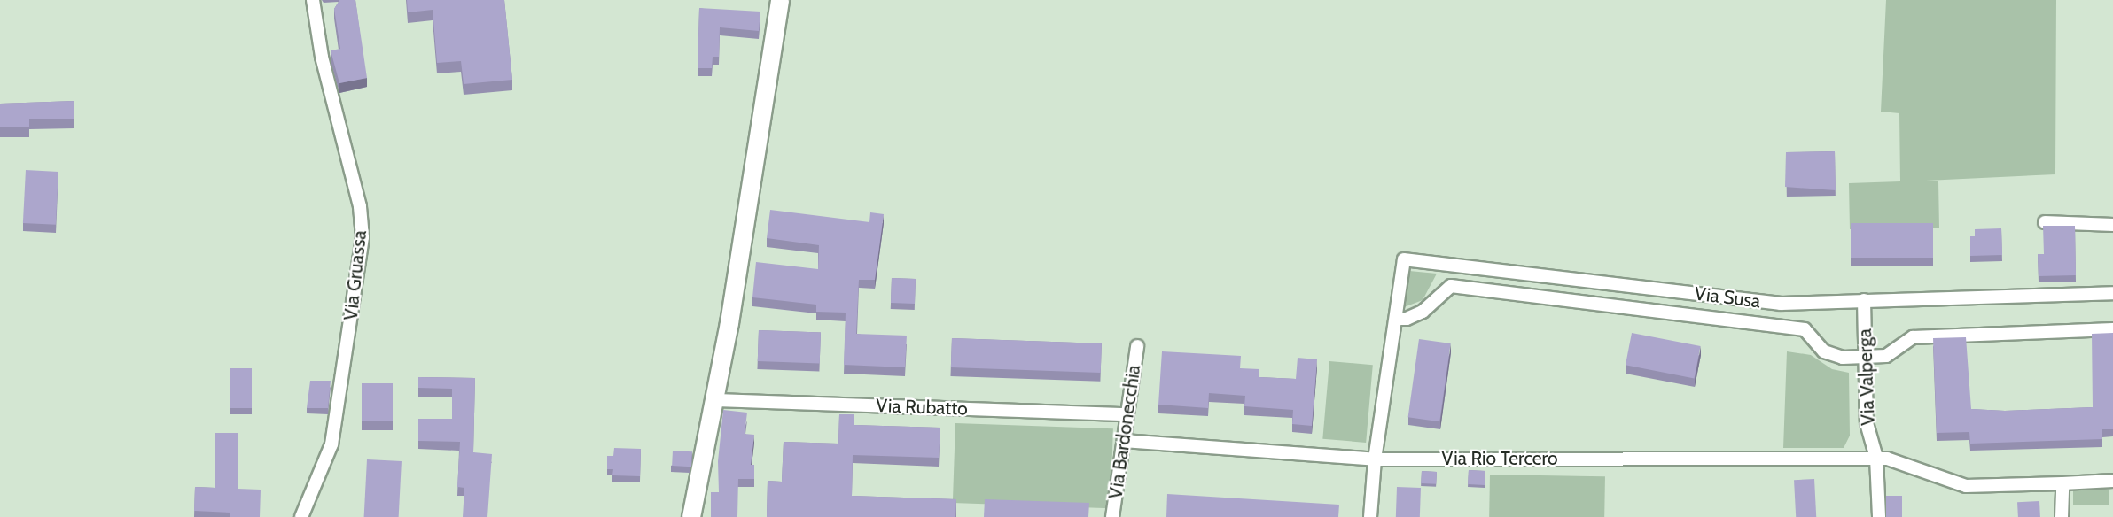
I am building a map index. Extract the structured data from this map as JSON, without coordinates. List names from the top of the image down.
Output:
{
  "streets": {
    "street": [
      "Via Gruassa",
      "Via Susa",
      "Via Valperga",
      "Via Rubatto",
      "Via Bardonecchia",
      "Via Rio Tercero"
    ]
  },
  "crossings": [
    ["Via Susa", "Via Valperga"],
    ["Via Susa", "Via Rio Tercero"],
    ["Via Valperga", "Via Rio Tercero"],
    ["Via Rubatto", "Via Bardonecchia"],
    ["Via Bardonecchia", "Via Rio Tercero"]
  ]
}
